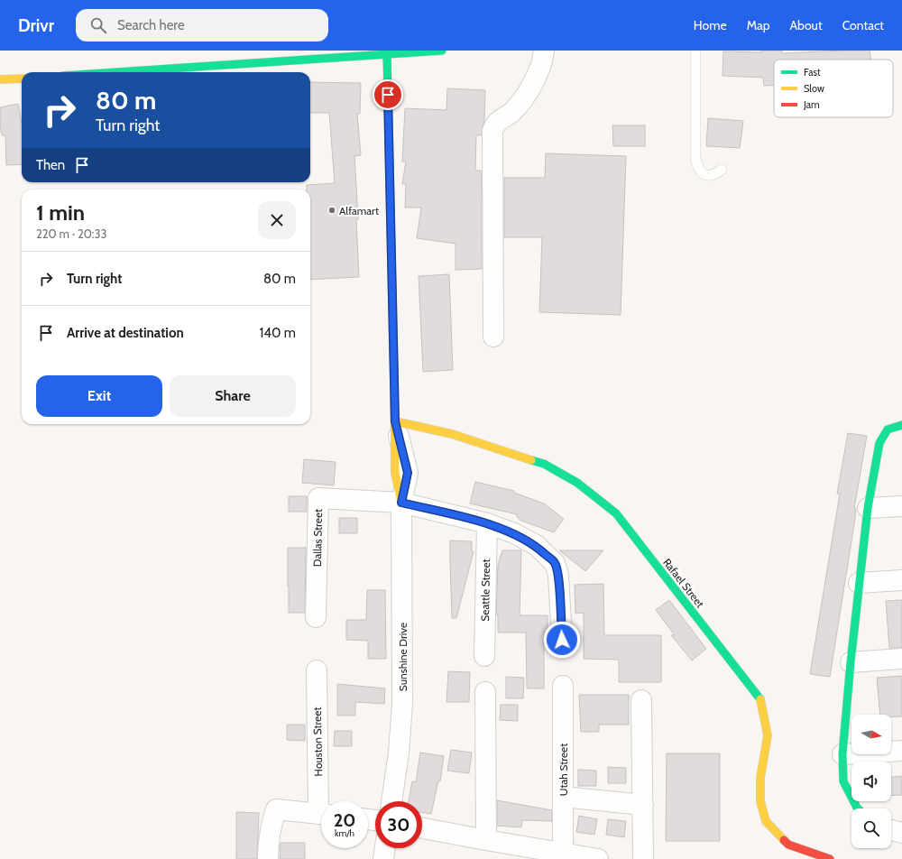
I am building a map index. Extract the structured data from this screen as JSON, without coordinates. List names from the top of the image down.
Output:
{
  "streets": {
    "street": [
      "Dallas Street",
      "Rafael Street",
      "Seattle Street",
      "Sunshine Drive",
      "Houston Street",
      "Utah Street"
    ]
  },
  "crossings": [
    ["Dallas Street", "Sunshine Drive"],
    ["Rafael Street", "Sunshine Drive"]
  ],
  "places": ["Alfamart"],
  "legend": ["Fast", "Slow", "Jam"],
  "north": "right",
  "page": {
    "header": "Drivr",
    "search": "Search here",
    "nav": [
      "Home",
      "Map",
      "About",
      "Contact"
    ],
    "turn": ["80 m", "Turn right"],
    "then": "Then",
    "heading": ["1 min", "220 m · 20:33"],
    "list": [
      {
        "name": "Turn right",
        "value": "80 m"
      },
      {
        "name": "Arrive at destination",
        "value": "140 m"
      }
    ],
    "buttons": ["Exit", "Share"],
    "speed": "20 km/h",
    "limit": "30"
  }
}
